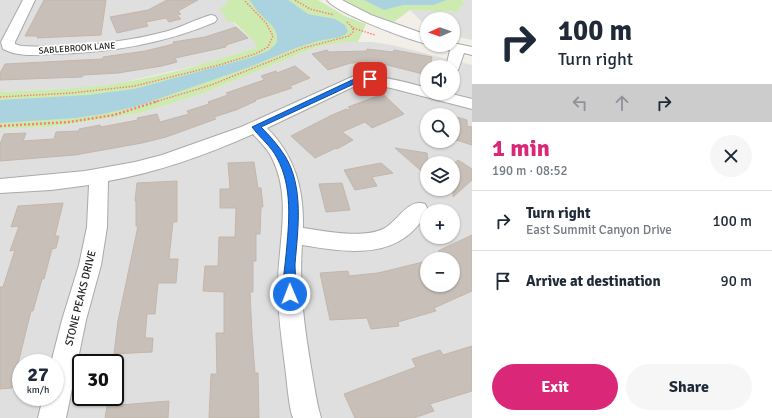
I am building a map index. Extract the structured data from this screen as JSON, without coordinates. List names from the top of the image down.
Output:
{
  "streets": {
    "street": ["SABLEBROOK LANE", "STONE PEAKS DRIVE"]
  },
  "north": "left",
  "page": {
    "turn": ["100 m", "Turn right"],
    "map_buttons": ["+", "−"],
    "heading": ["1 min", "190 m · 08:52"],
    "list": [
      {
        "name": "Turn right",
        "note": "East Summit Canyon Drive",
        "value": "100 m"
      },
      {
        "name": "Arrive at destination",
        "value": "90 m"
      }
    ],
    "speed": "27 km/h",
    "limit": "30",
    "buttons": ["Exit", "Share"]
  }
}
